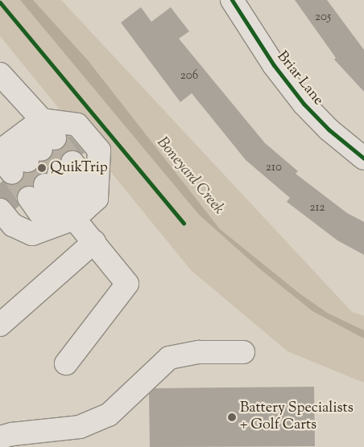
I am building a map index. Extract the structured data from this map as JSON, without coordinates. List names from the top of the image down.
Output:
{
  "streets": {
    "street": ["Briar Lane"]
  },
  "water": ["Boneyard Creek"],
  "places": ["QuikTrip", "Battery Specialists + Golf Carts"],
  "house_numbers": [
    "205",
    "206",
    "210",
    "212"
  ]
}
